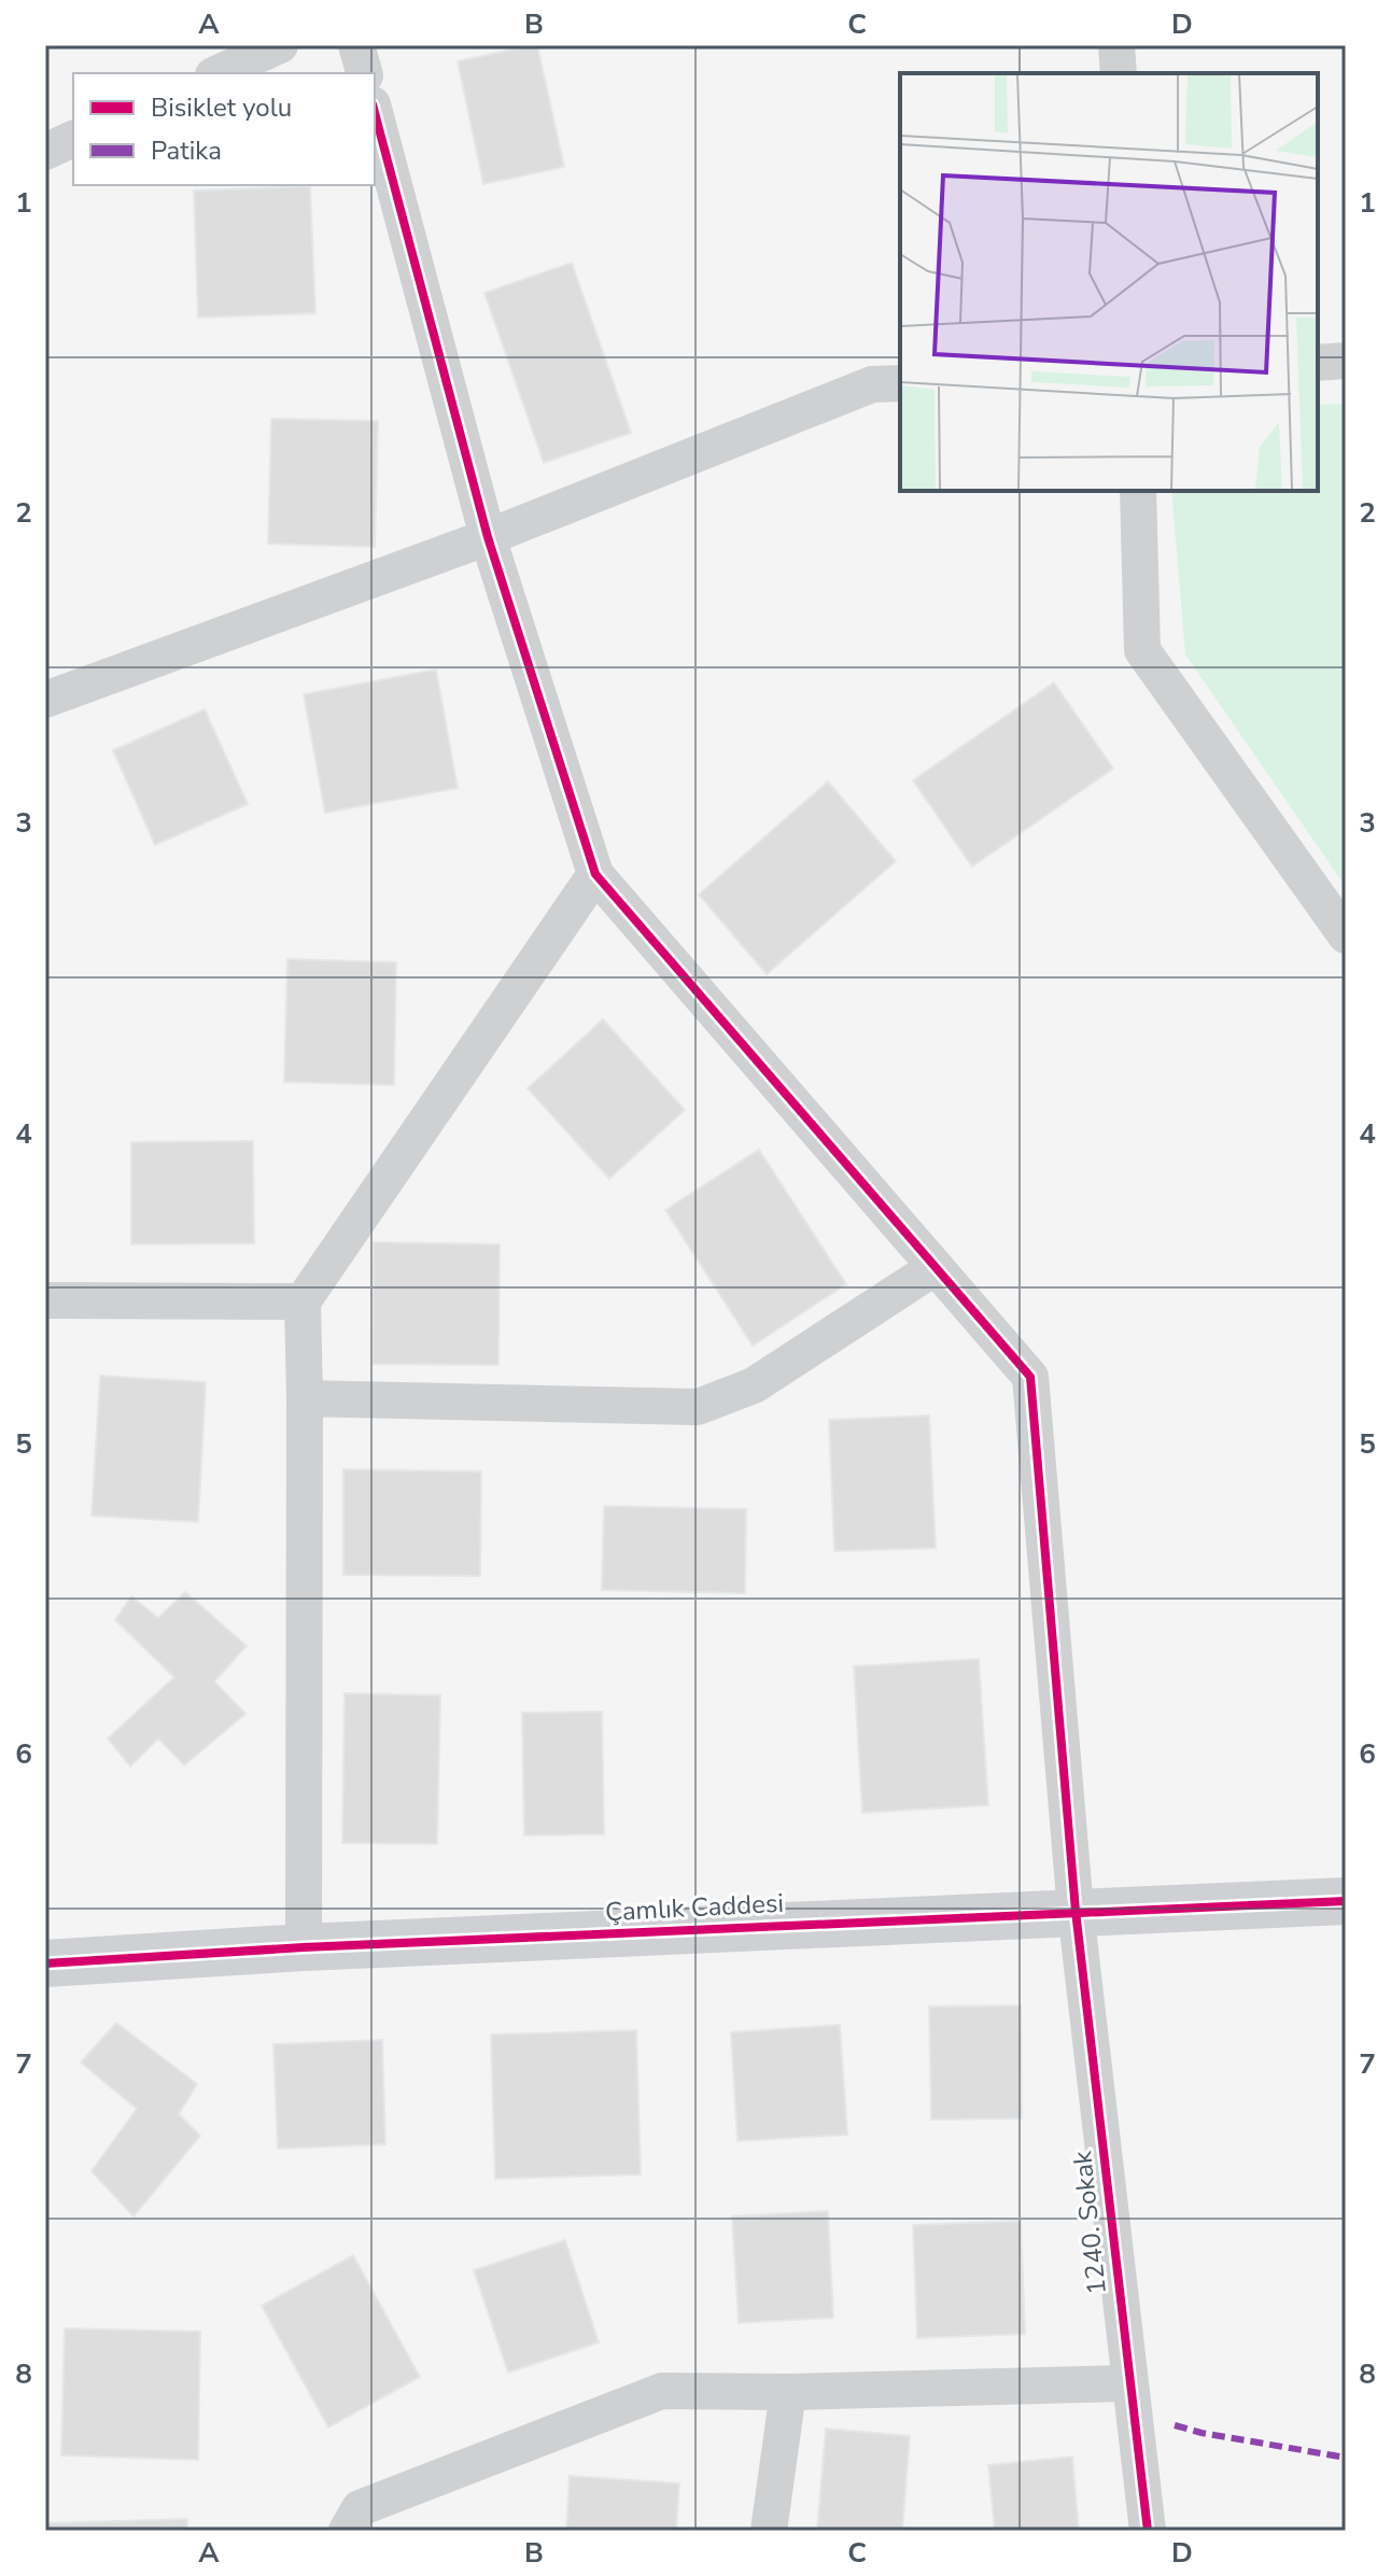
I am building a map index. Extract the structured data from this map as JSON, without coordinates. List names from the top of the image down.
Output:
{
  "streets": {
    "street": ["Çamlık Caddesi", "1240. Sokak"]
  },
  "crossings": [
    ["Çamlık Caddesi", "1240. Sokak"]
  ],
  "legend": ["Bisiklet yolu", "Patika"],
  "grid": {
    "columns": [
      "A",
      "B",
      "C",
      "D"
    ],
    "rows": [
      "1",
      "2",
      "3",
      "4",
      "5",
      "6",
      "7",
      "8"
    ]
  }
}
